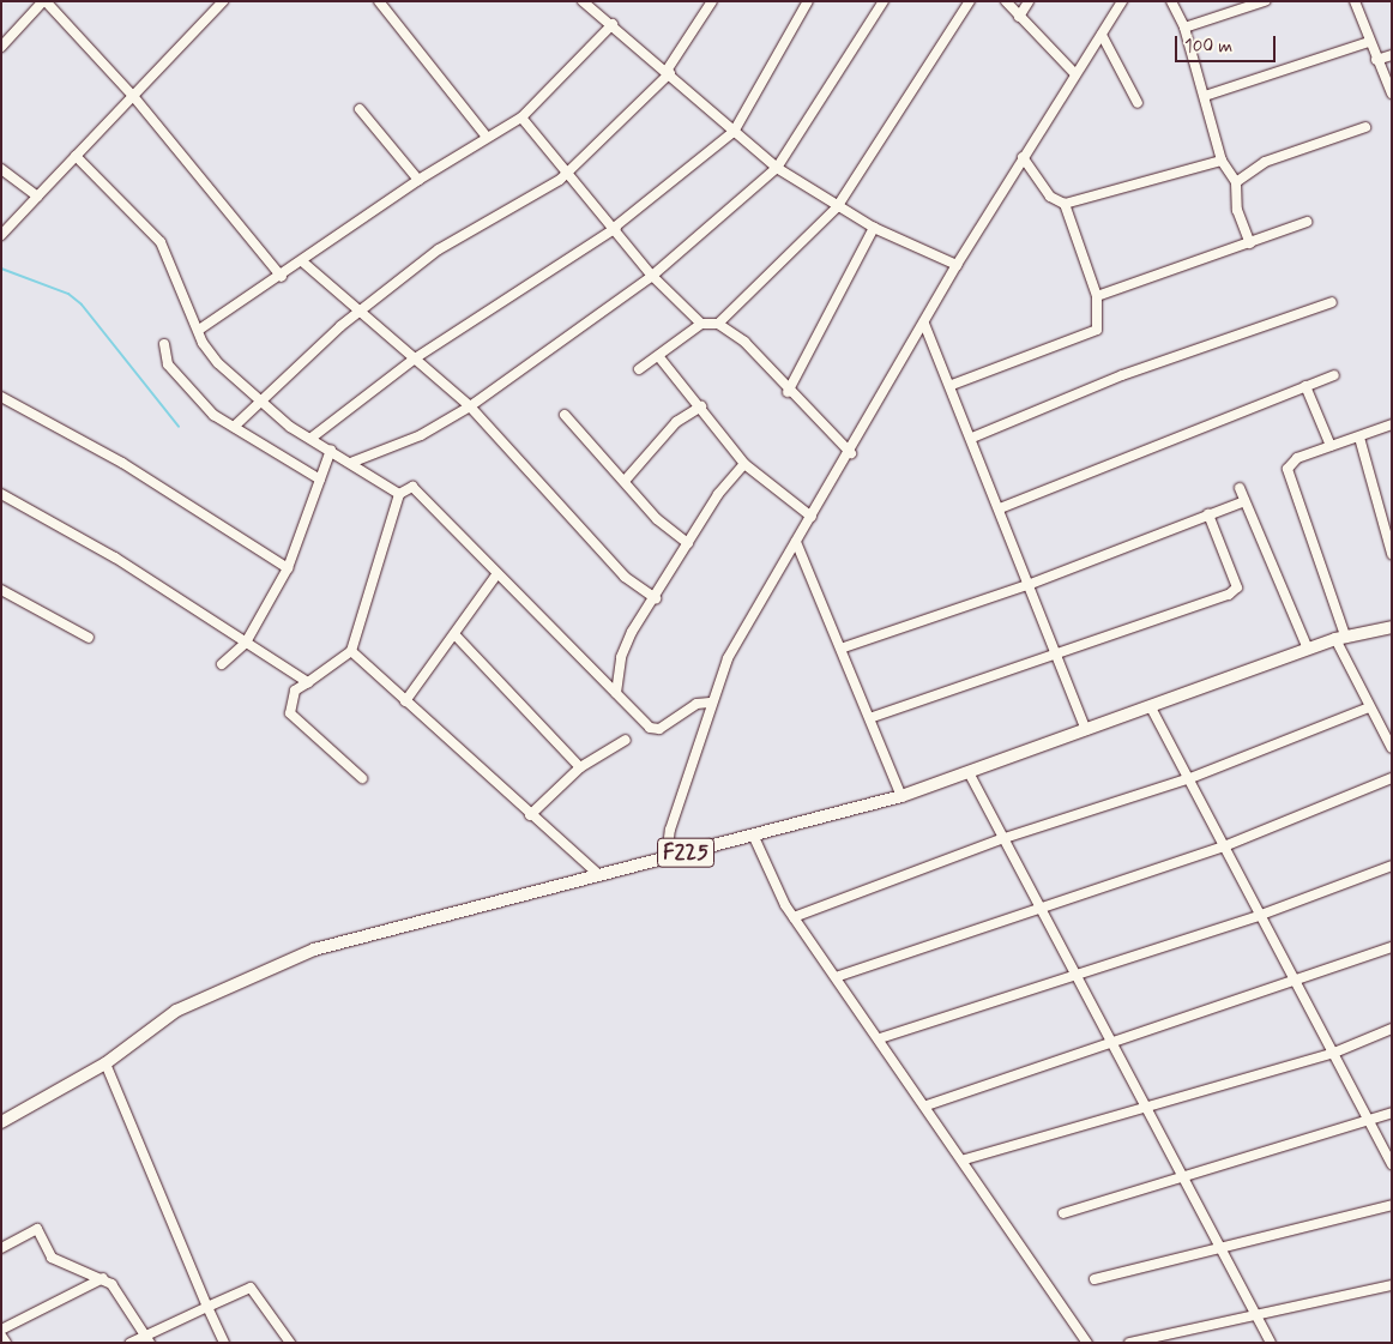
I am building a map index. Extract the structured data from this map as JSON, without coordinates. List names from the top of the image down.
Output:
{
  "streets": {
    "main road": ["F225"]
  },
  "scale_bar": "100 m"
}
